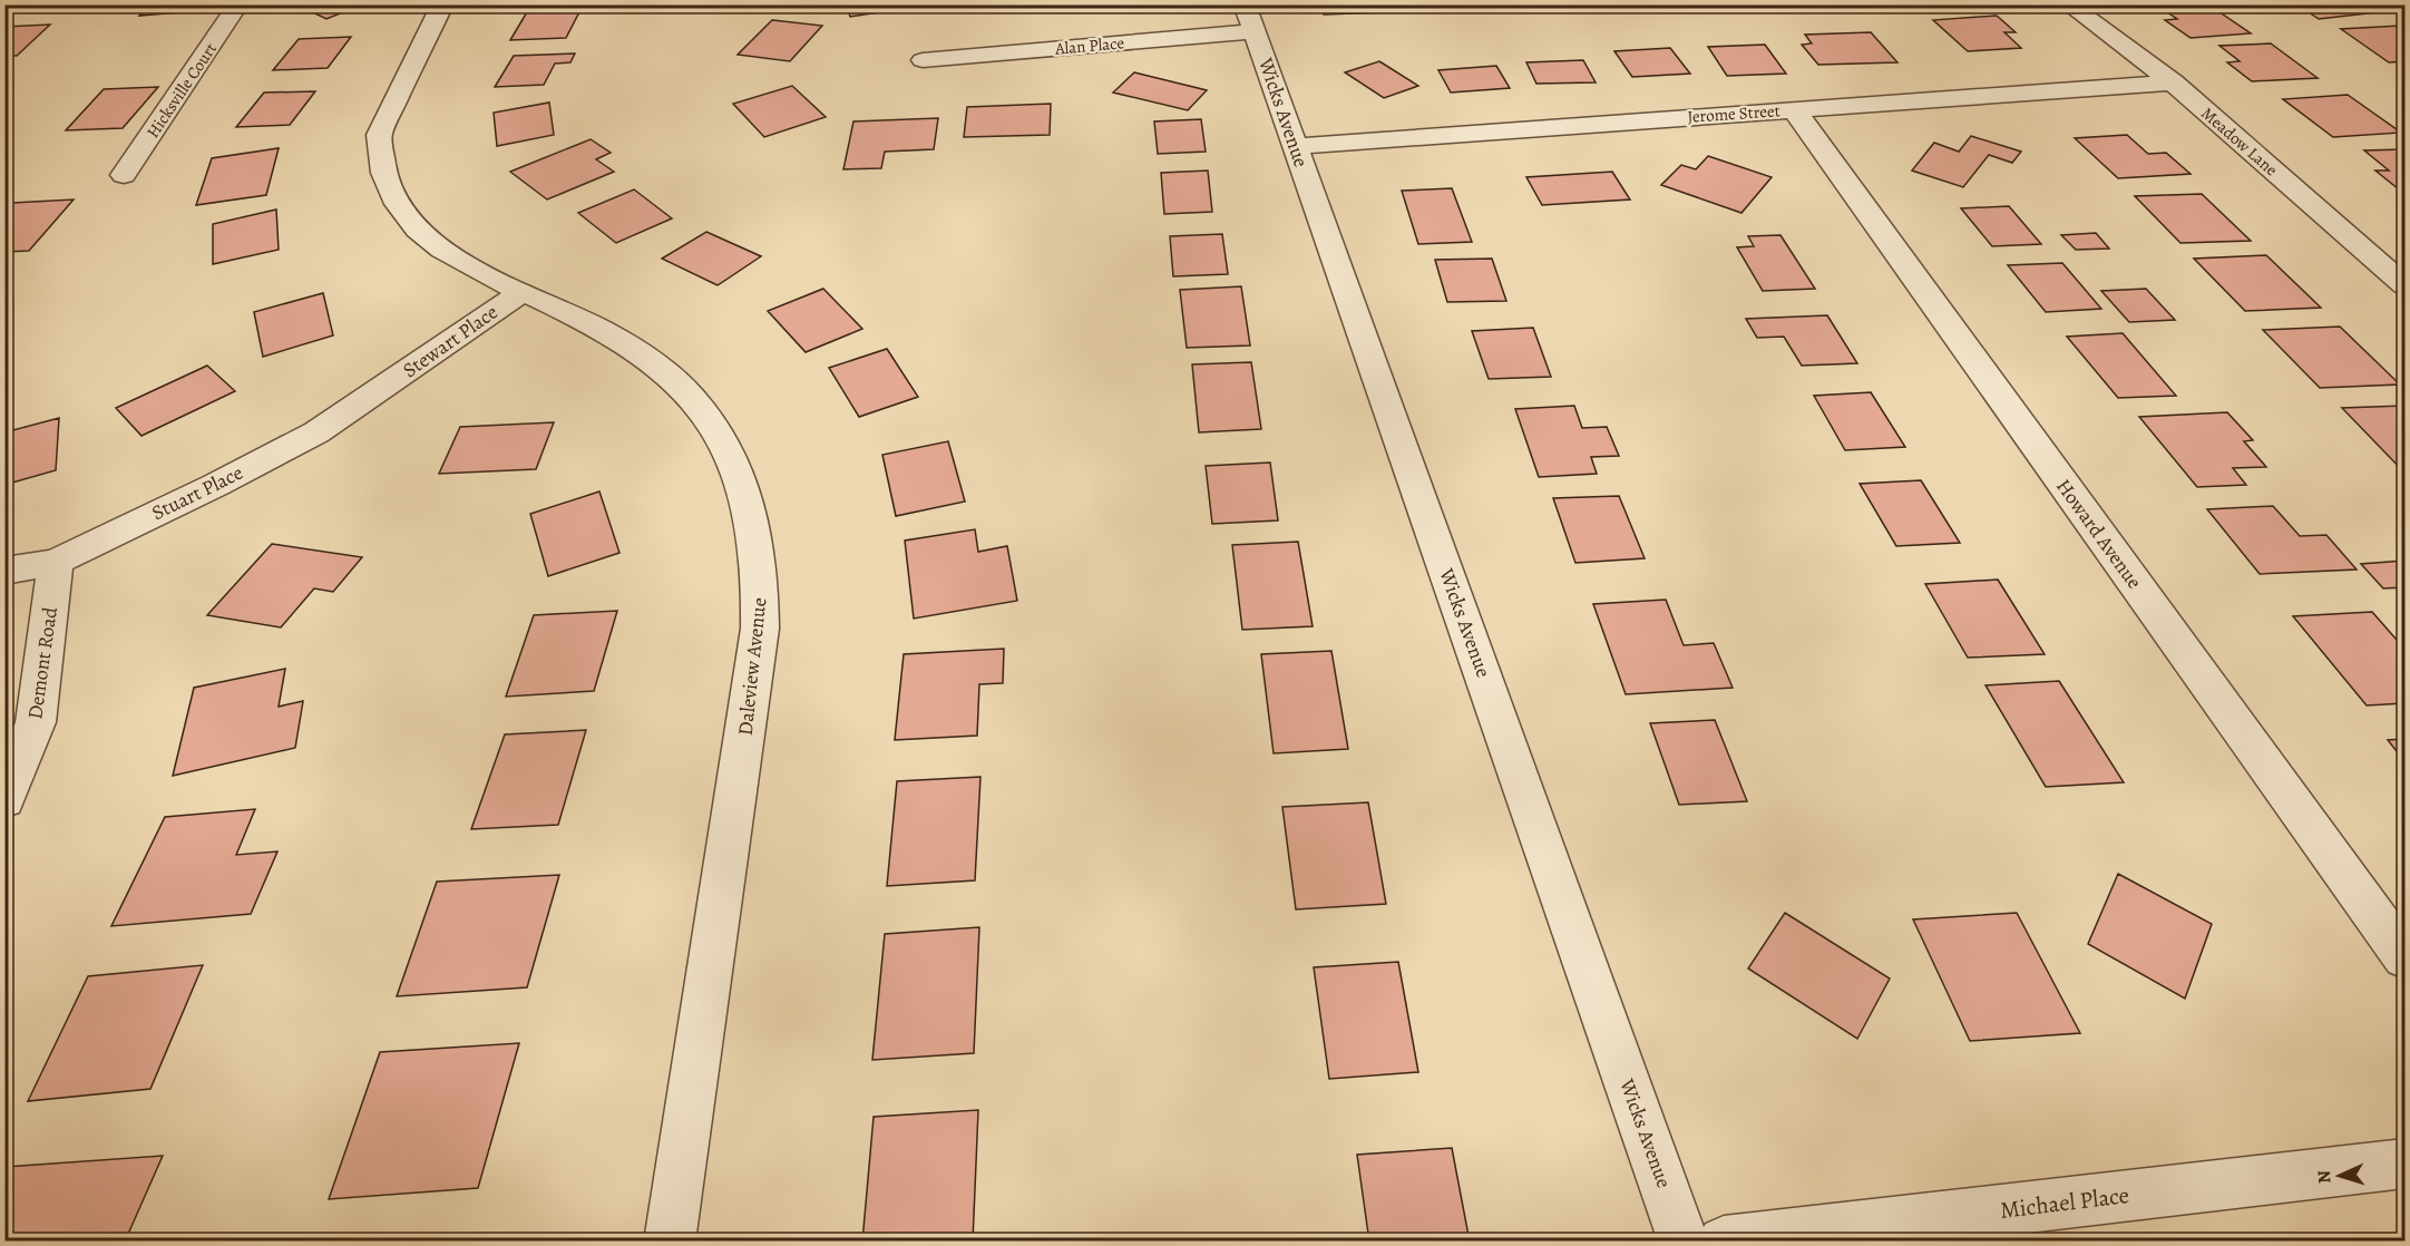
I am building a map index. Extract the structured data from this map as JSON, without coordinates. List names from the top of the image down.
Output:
{
  "streets": {
    "street": [
      "Alan Place",
      "Hicksville Court",
      "Wicks Avenue",
      "Jerome Street",
      "Meadow Lane",
      "Stewart Place",
      "Stuart Place",
      "Howard Avenue",
      "Demont Road",
      "Daleview Avenue",
      "Michael Place"
    ]
  },
  "crossings": [
    ["Alan Place", "Wicks Avenue"],
    ["Wicks Avenue", "Jerome Street"],
    ["Jerome Street", "Meadow Lane"],
    ["Jerome Street", "Howard Avenue"],
    ["Stewart Place", "Stuart Place"],
    ["Stewart Place", "Daleview Avenue"],
    ["Stuart Place", "Demont Road"]
  ],
  "north": "left"
}
